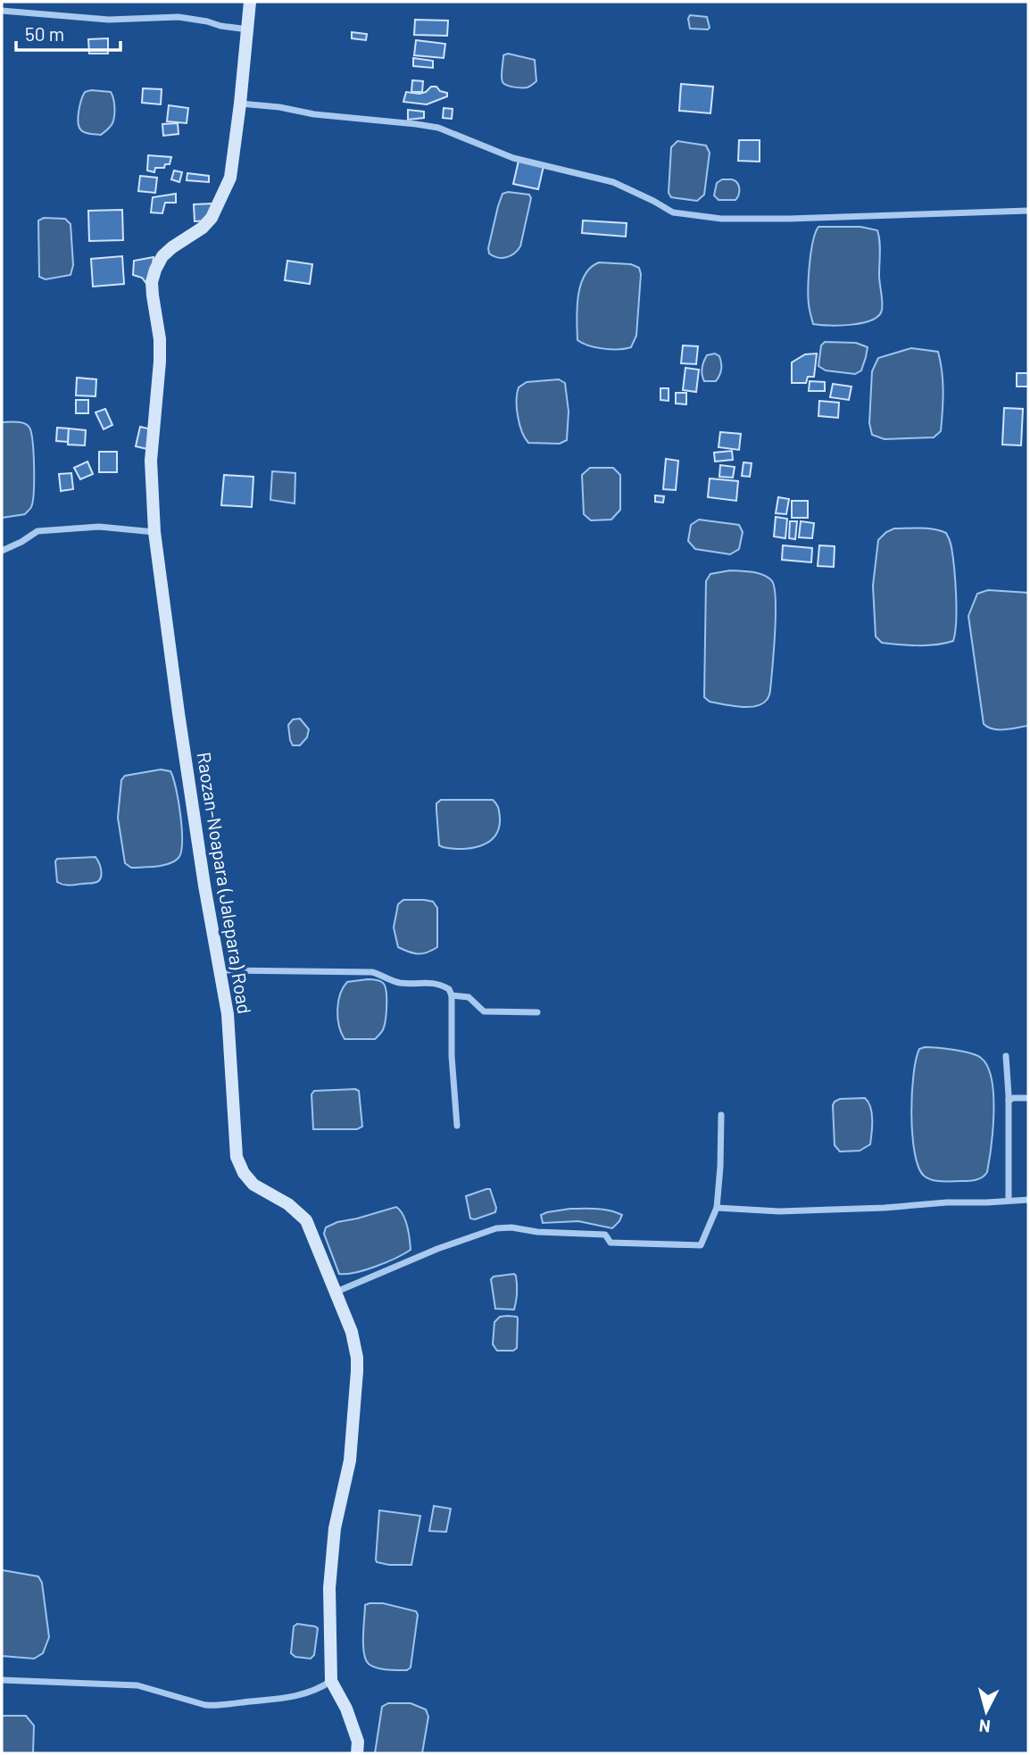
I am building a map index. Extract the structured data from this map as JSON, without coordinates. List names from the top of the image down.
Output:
{
  "streets": {
    "main road": ["Raozan-Noapara (Jalepara) Road"]
  },
  "scale_bar": "50 m",
  "north": "bottom"
}
